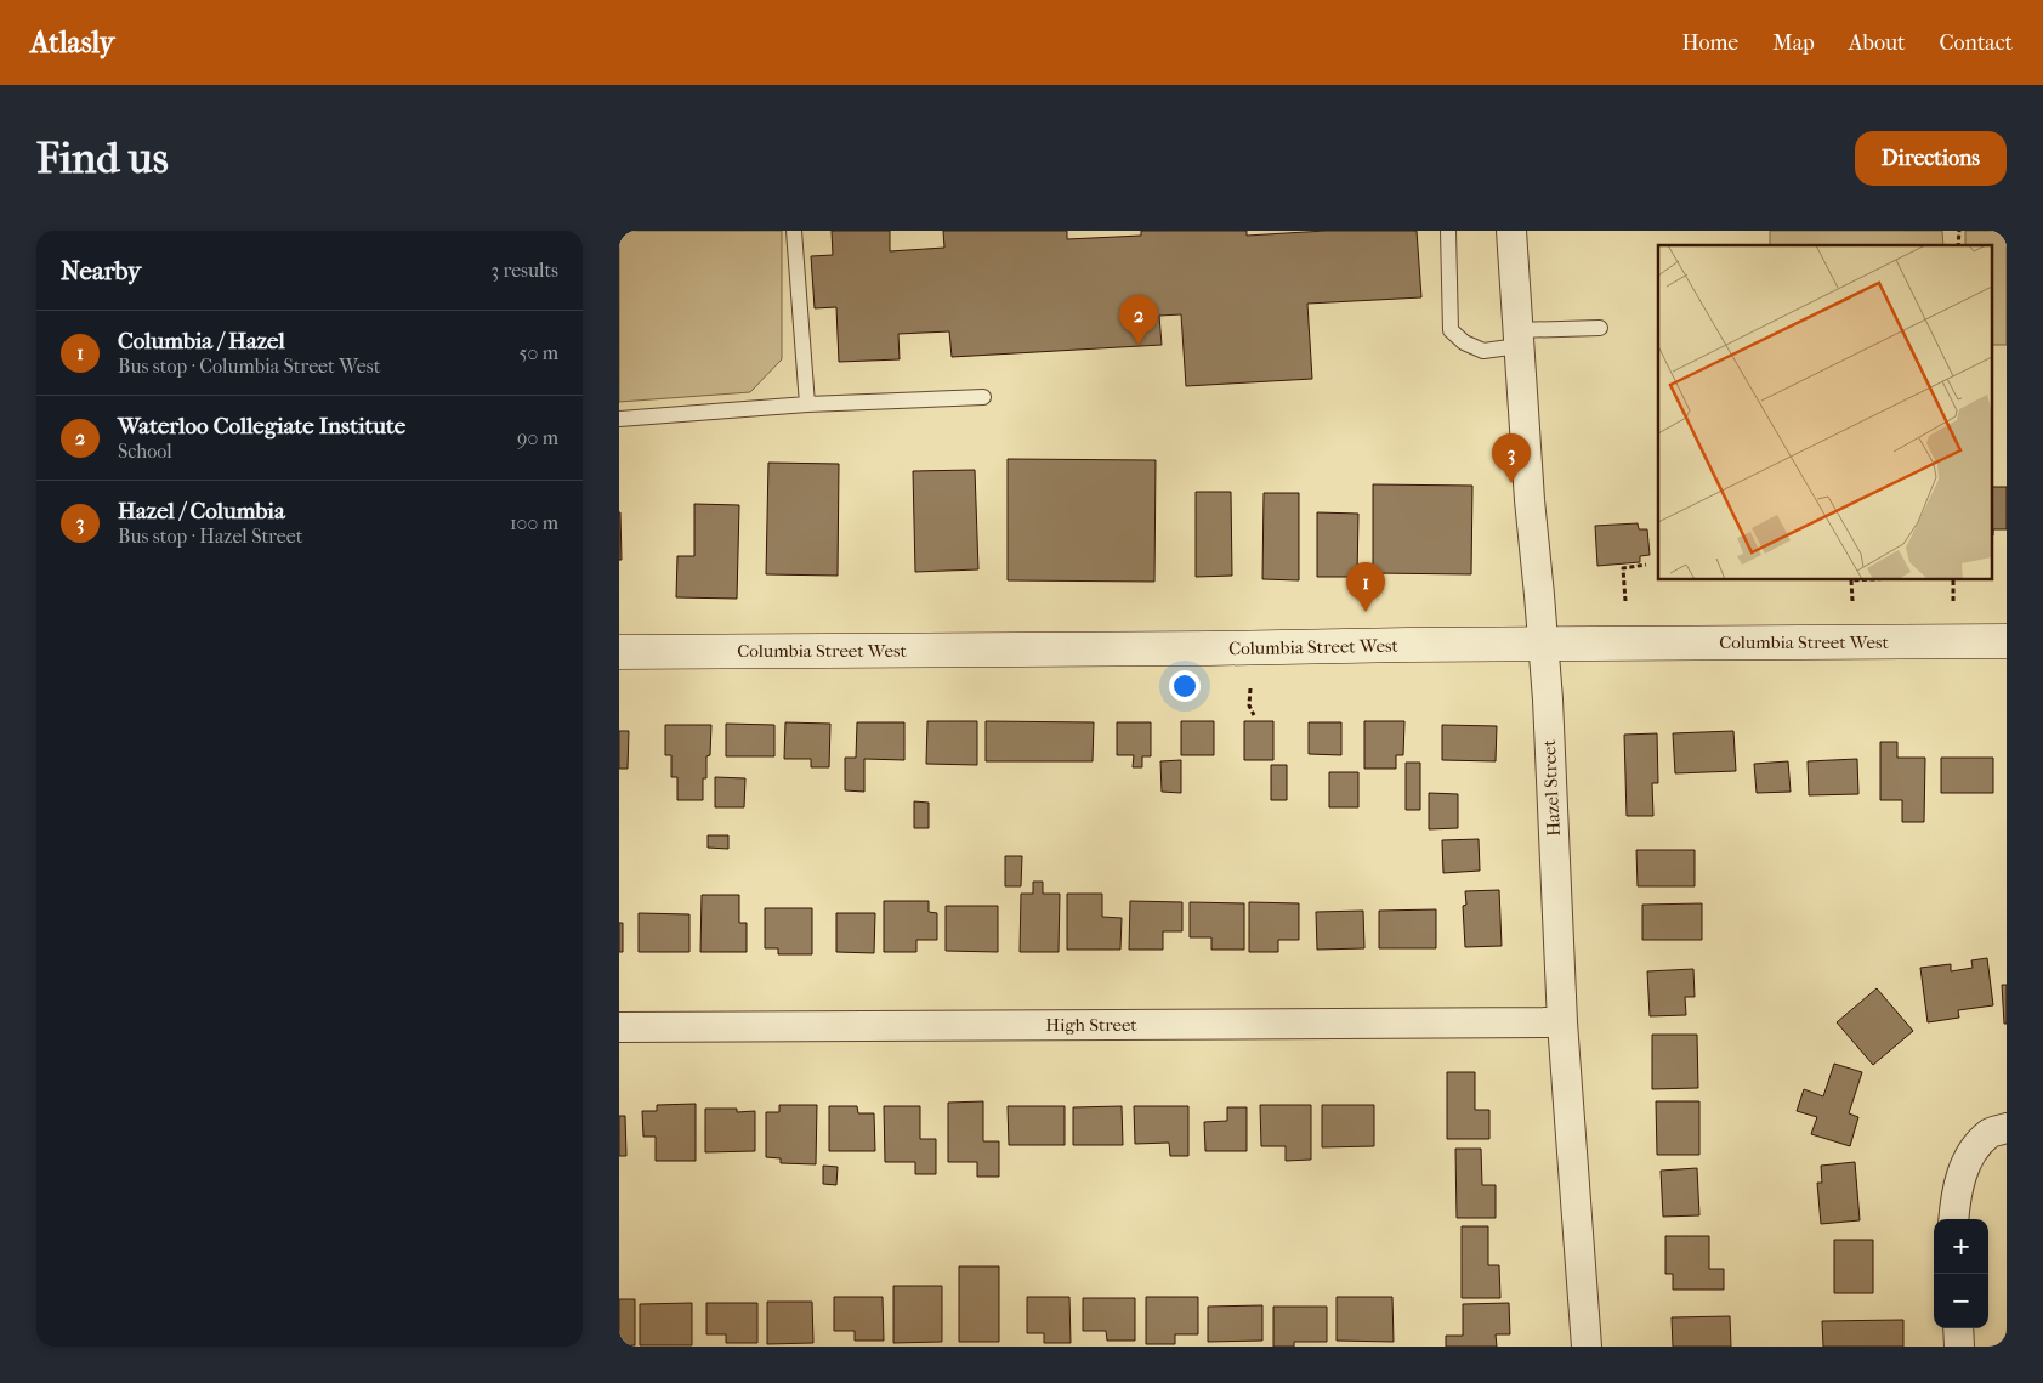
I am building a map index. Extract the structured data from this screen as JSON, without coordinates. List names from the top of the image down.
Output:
{
  "streets": {
    "main road": ["Columbia Street West"],
    "street": ["Hazel Street", "High Street"]
  },
  "crossings": [
    ["Columbia Street West", "Hazel Street"],
    ["Hazel Street", "High Street"]
  ],
  "page": {
    "header": "Atlasly",
    "nav": [
      "Home",
      "Map",
      "About",
      "Contact"
    ],
    "buttons": "Directions",
    "title": "Find us",
    "heading": ["Nearby", "3 results"],
    "pins": ["2", "3", "1"],
    "list": [
      {
        "mark": "1",
        "name": "Columbia / Hazel",
        "note": "Bus stop · Columbia Street West",
        "value": "50 m"
      },
      {
        "mark": "2",
        "name": "Waterloo Collegiate Institute",
        "note": "School",
        "value": "90 m"
      },
      {
        "mark": "3",
        "name": "Hazel / Columbia",
        "note": "Bus stop · Hazel Street",
        "value": "100 m"
      }
    ],
    "map_buttons": ["+", "−"]
  }
}
